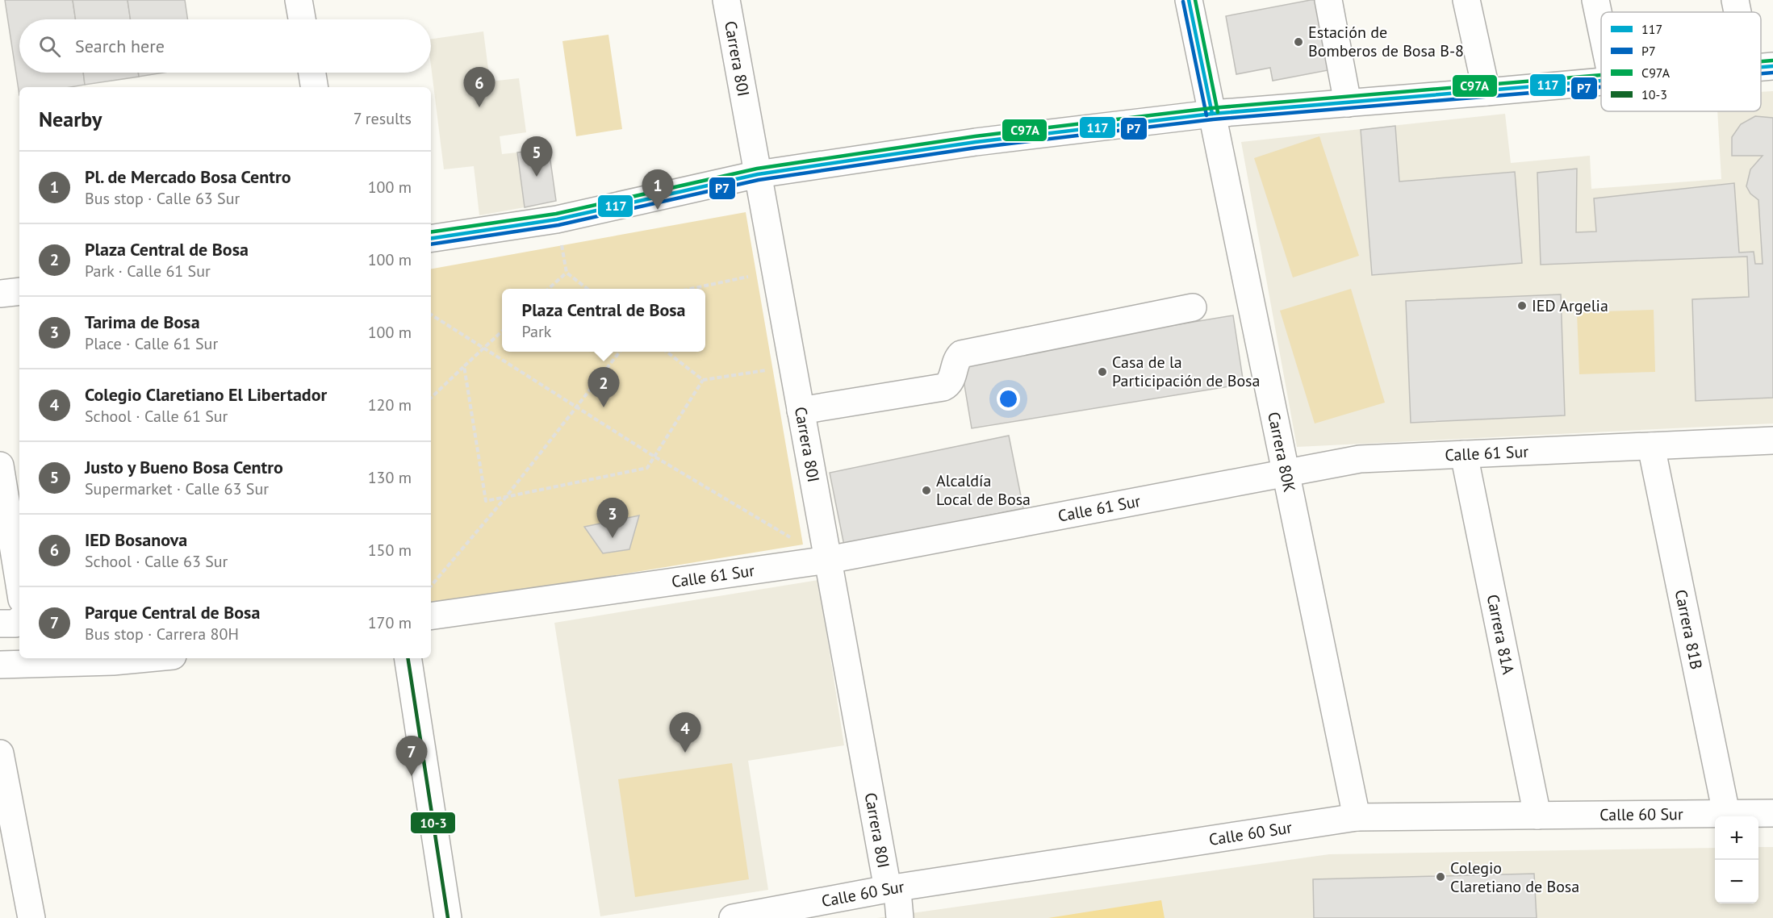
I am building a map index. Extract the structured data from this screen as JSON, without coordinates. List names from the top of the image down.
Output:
{
  "streets": {
    "street": [
      "Carrera 80I",
      "Carrera 80K",
      "Calle 61 Sur",
      "Carrera 81B",
      "Carrera 81A",
      "Calle 60 Sur"
    ]
  },
  "crossings": [
    ["Carrera 80I", "Calle 61 Sur"],
    ["Carrera 80I", "Calle 60 Sur"],
    ["Carrera 80K", "Calle 61 Sur"],
    ["Carrera 80K", "Calle 60 Sur"],
    ["Calle 61 Sur", "Carrera 81B"],
    ["Calle 61 Sur", "Carrera 81A"],
    ["Carrera 81B", "Calle 60 Sur"],
    ["Carrera 81A", "Calle 60 Sur"]
  ],
  "places": [
    "Estación de Bomberos de Bosa B-8",
    "IED Argelia",
    "Casa de la Participación de Bosa",
    "Alcaldía Local de Bosa",
    "Colegio Claretiano de Bosa"
  ],
  "lines": [
    "transit line 117",
    "transit line C97A",
    "transit line P7",
    "transit line 10-3"
  ],
  "legend": [
    "117",
    "P7",
    "C97A",
    "10-3"
  ],
  "page": {
    "search": "Search here",
    "pins": [
      "6",
      "5",
      "1",
      "2",
      "3",
      "4",
      "7"
    ],
    "heading": ["Nearby", "7 results"],
    "list": [
      {
        "mark": "1",
        "name": "Pl. de Mercado Bosa Centro",
        "note": "Bus stop · Calle 63 Sur",
        "value": "100 m"
      },
      {
        "mark": "2",
        "name": "Plaza Central de Bosa",
        "note": "Park · Calle 61 Sur",
        "value": "100 m"
      },
      {
        "mark": "3",
        "name": "Tarima de Bosa",
        "note": "Place · Calle 61 Sur",
        "value": "100 m"
      },
      {
        "mark": "4",
        "name": "Colegio Claretiano El Libertador",
        "note": "School · Calle 61 Sur",
        "value": "120 m"
      },
      {
        "mark": "5",
        "name": "Justo y Bueno Bosa Centro",
        "note": "Supermarket · Calle 63 Sur",
        "value": "130 m"
      },
      {
        "mark": "6",
        "name": "IED Bosanova",
        "note": "School · Calle 63 Sur",
        "value": "150 m"
      },
      {
        "mark": "7",
        "name": "Parque Central de Bosa",
        "note": "Bus stop · Carrera 80H",
        "value": "170 m"
      }
    ],
    "popup": ["Plaza Central de Bosa", "Park"],
    "map_buttons": ["+", "−"]
  }
}
